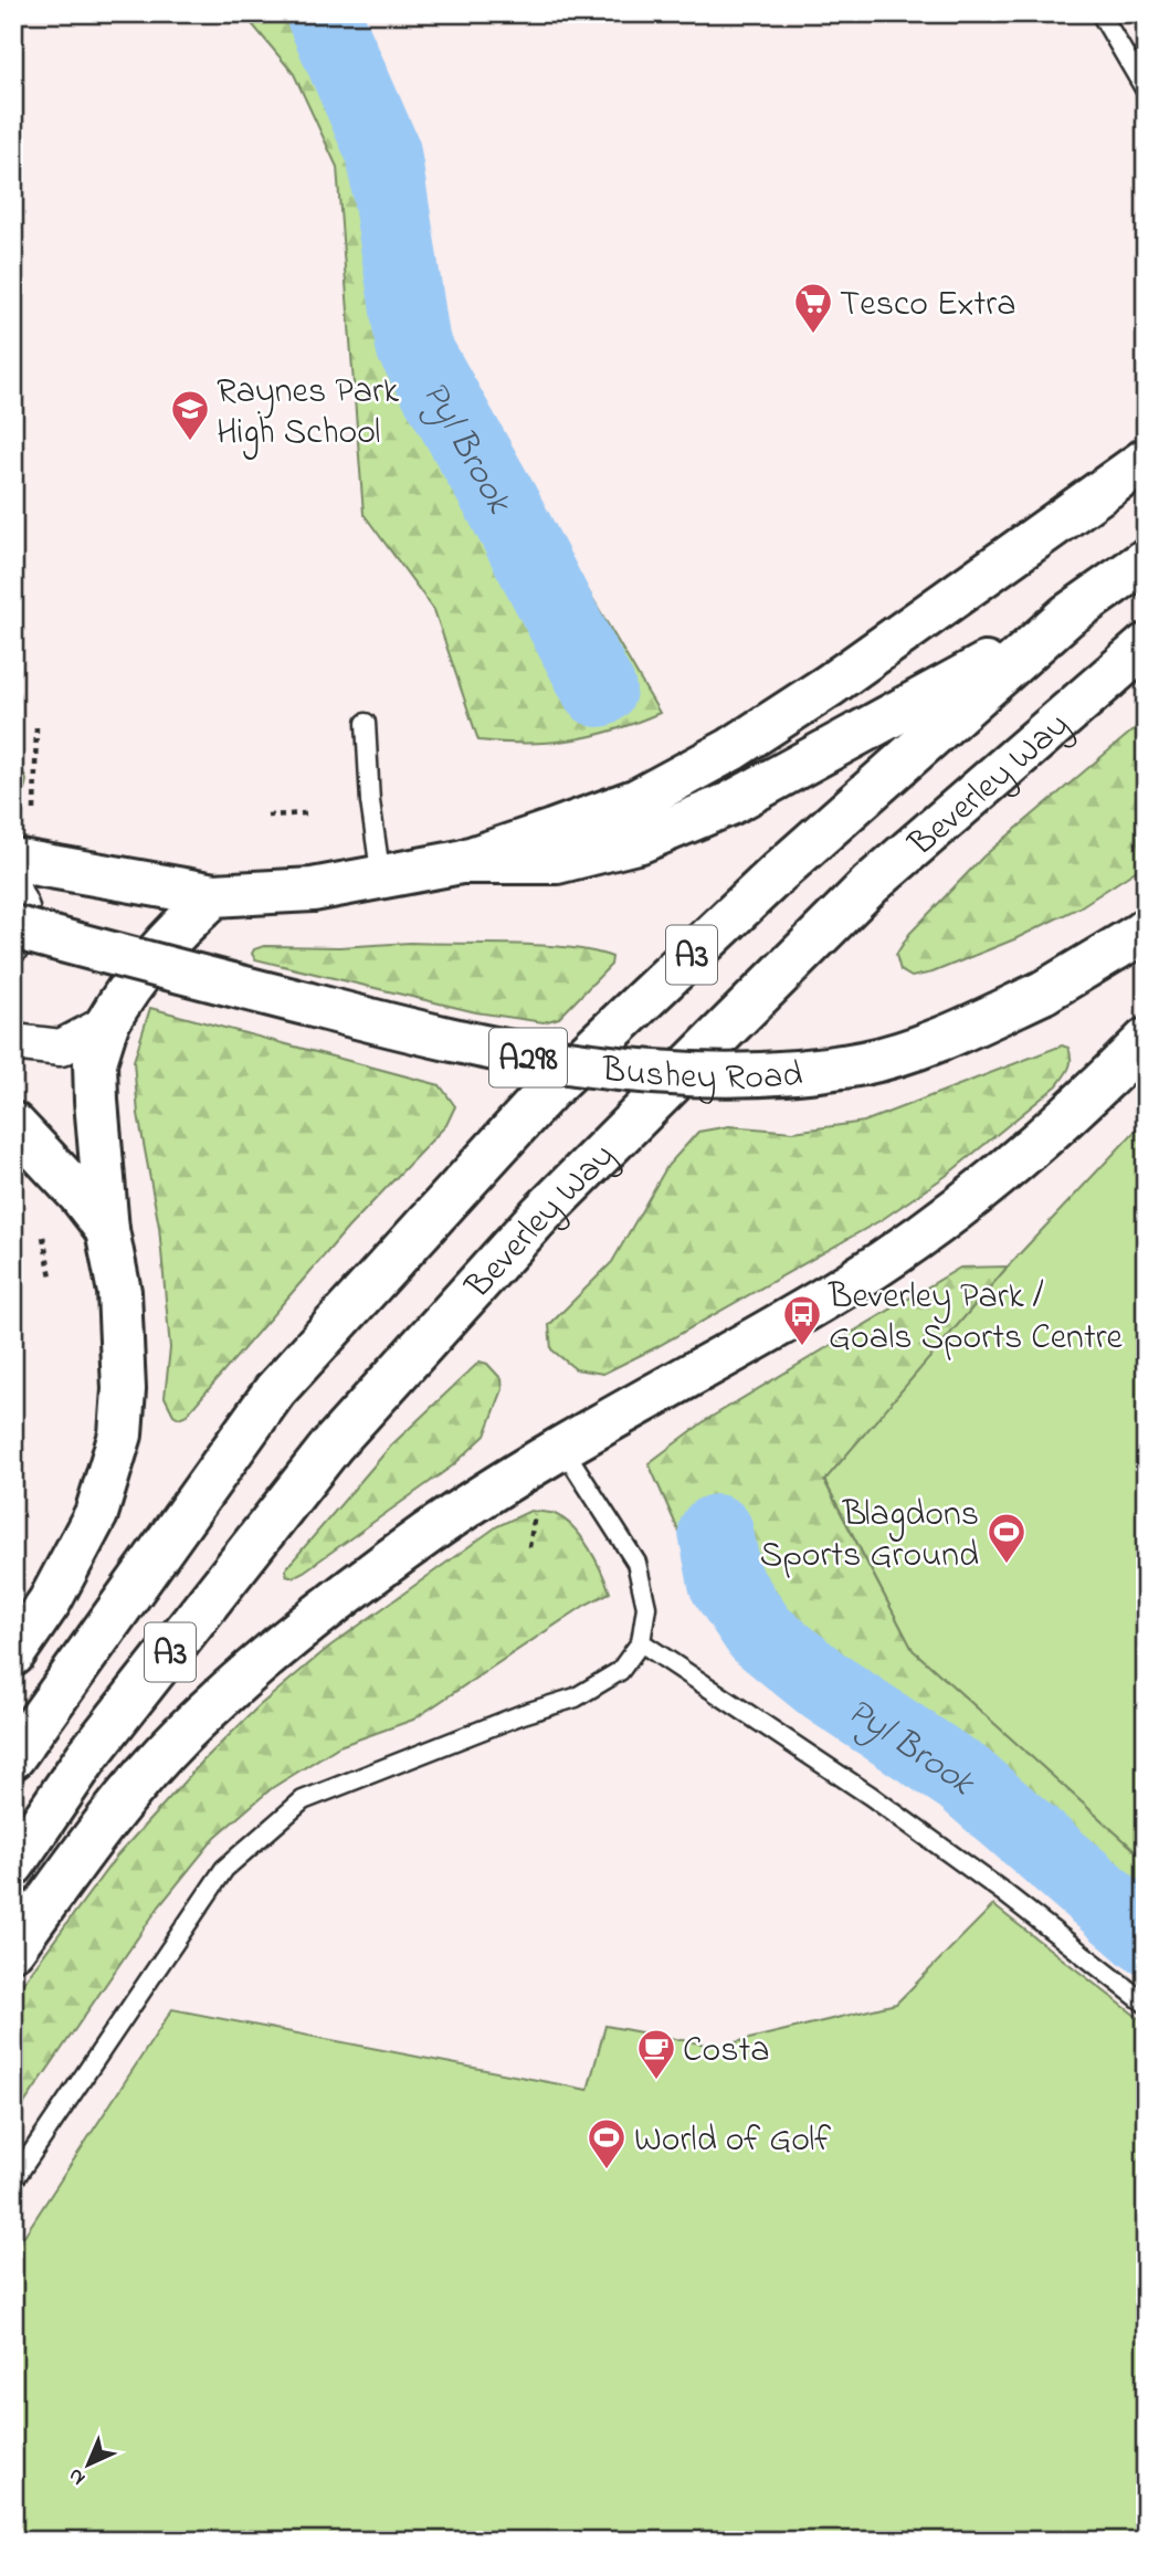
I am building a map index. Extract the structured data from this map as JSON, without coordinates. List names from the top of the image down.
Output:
{
  "streets": {
    "main road": [
      "Beverley Way",
      "A3",
      "A298",
      "Bushey Road"
    ]
  },
  "water": ["Pyl Brook"],
  "places": {
    "supermarket": ["Tesco Extra"],
    "school or university": ["Raynes Park High School"],
    "bus stop": ["Beverley Park / Goals Sports Centre"],
    "sports": ["Blagdons Sports Ground", "World of Golf"],
    "cafe": ["Costa"]
  },
  "north": "bottom left"
}
